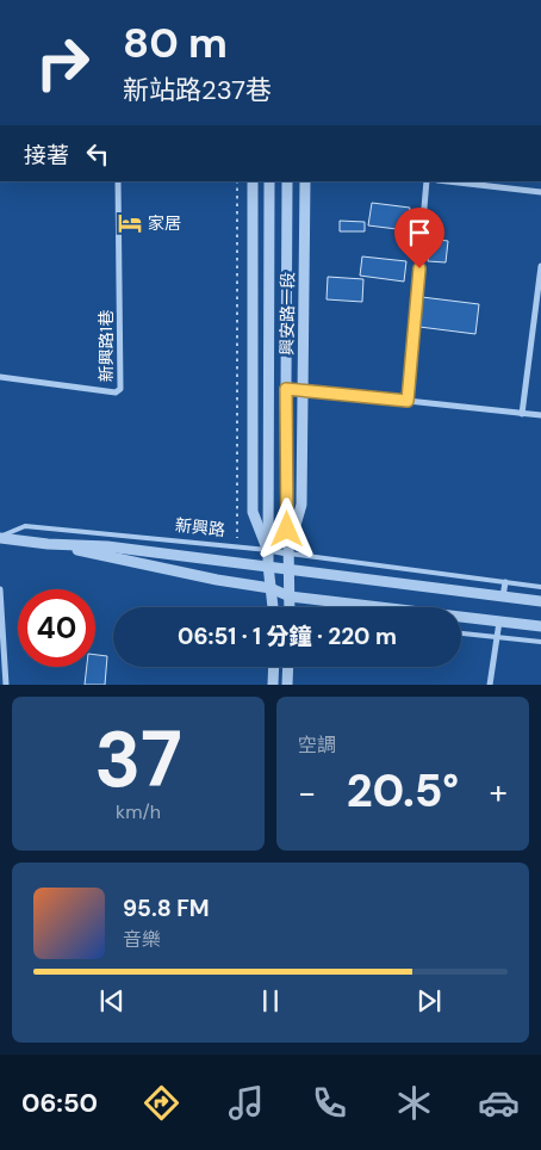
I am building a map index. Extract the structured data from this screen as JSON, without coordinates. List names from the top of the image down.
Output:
{
  "streets": {
    "street": ["興安路一段", "新興路1巷", "新興路"]
  },
  "crossings": [
    ["興安路一段", "新興路"]
  ],
  "places": {
    "hotel": ["家居"]
  },
  "page": {
    "turn": ["80 m", "新站路237巷"],
    "then": "接著",
    "limit": "40",
    "trip": "06:51 · 1 分鐘 · 220 m",
    "tile": [
      ["37", "km/h"],
      "空調"
    ],
    "heat": ["−", "20.5°", "+"],
    "song": ["95.8 FM", "音樂"],
    "tabs": "06:50"
  }
}
